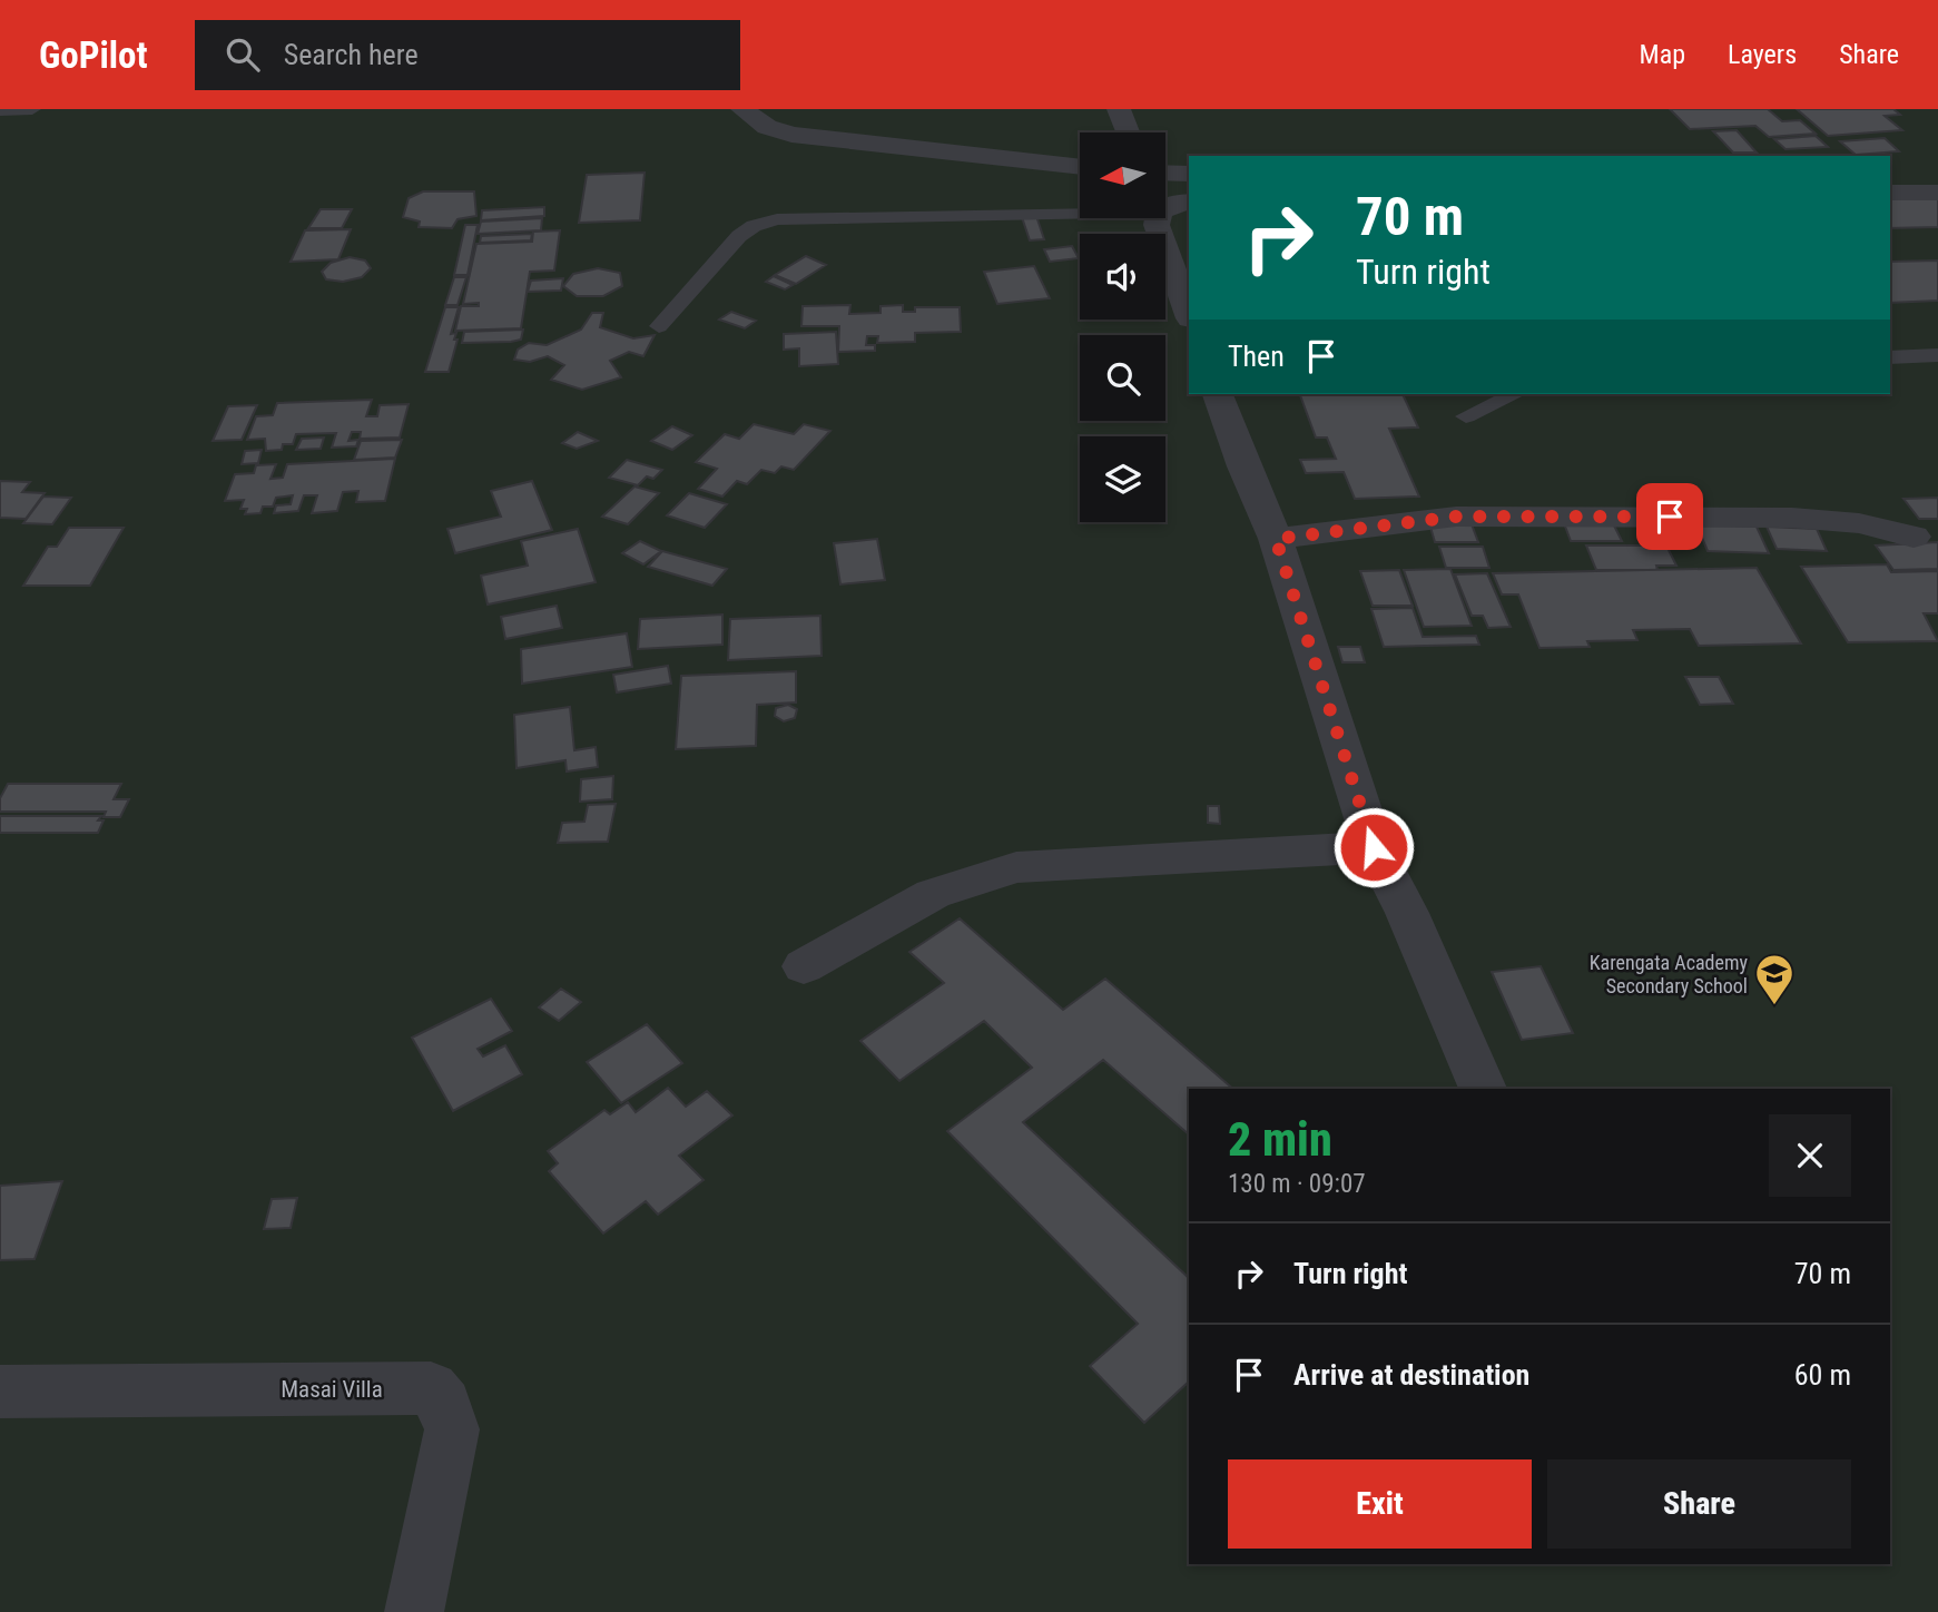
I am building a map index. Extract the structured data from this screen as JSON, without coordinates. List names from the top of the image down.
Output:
{
  "streets": {
    "street": ["Masai Villa"]
  },
  "places": {
    "school or university": ["Karengata Academy Secondary School"]
  },
  "north": "left",
  "page": {
    "header": "GoPilot",
    "search": "Search here",
    "nav": ["Map", "Layers", "Share"],
    "turn": ["70 m", "Turn right"],
    "then": "Then",
    "heading": ["2 min", "130 m · 09:07"],
    "list": [
      {
        "name": "Turn right",
        "value": "70 m"
      },
      {
        "name": "Arrive at destination",
        "value": "60 m"
      }
    ],
    "buttons": ["Exit", "Share"]
  }
}
